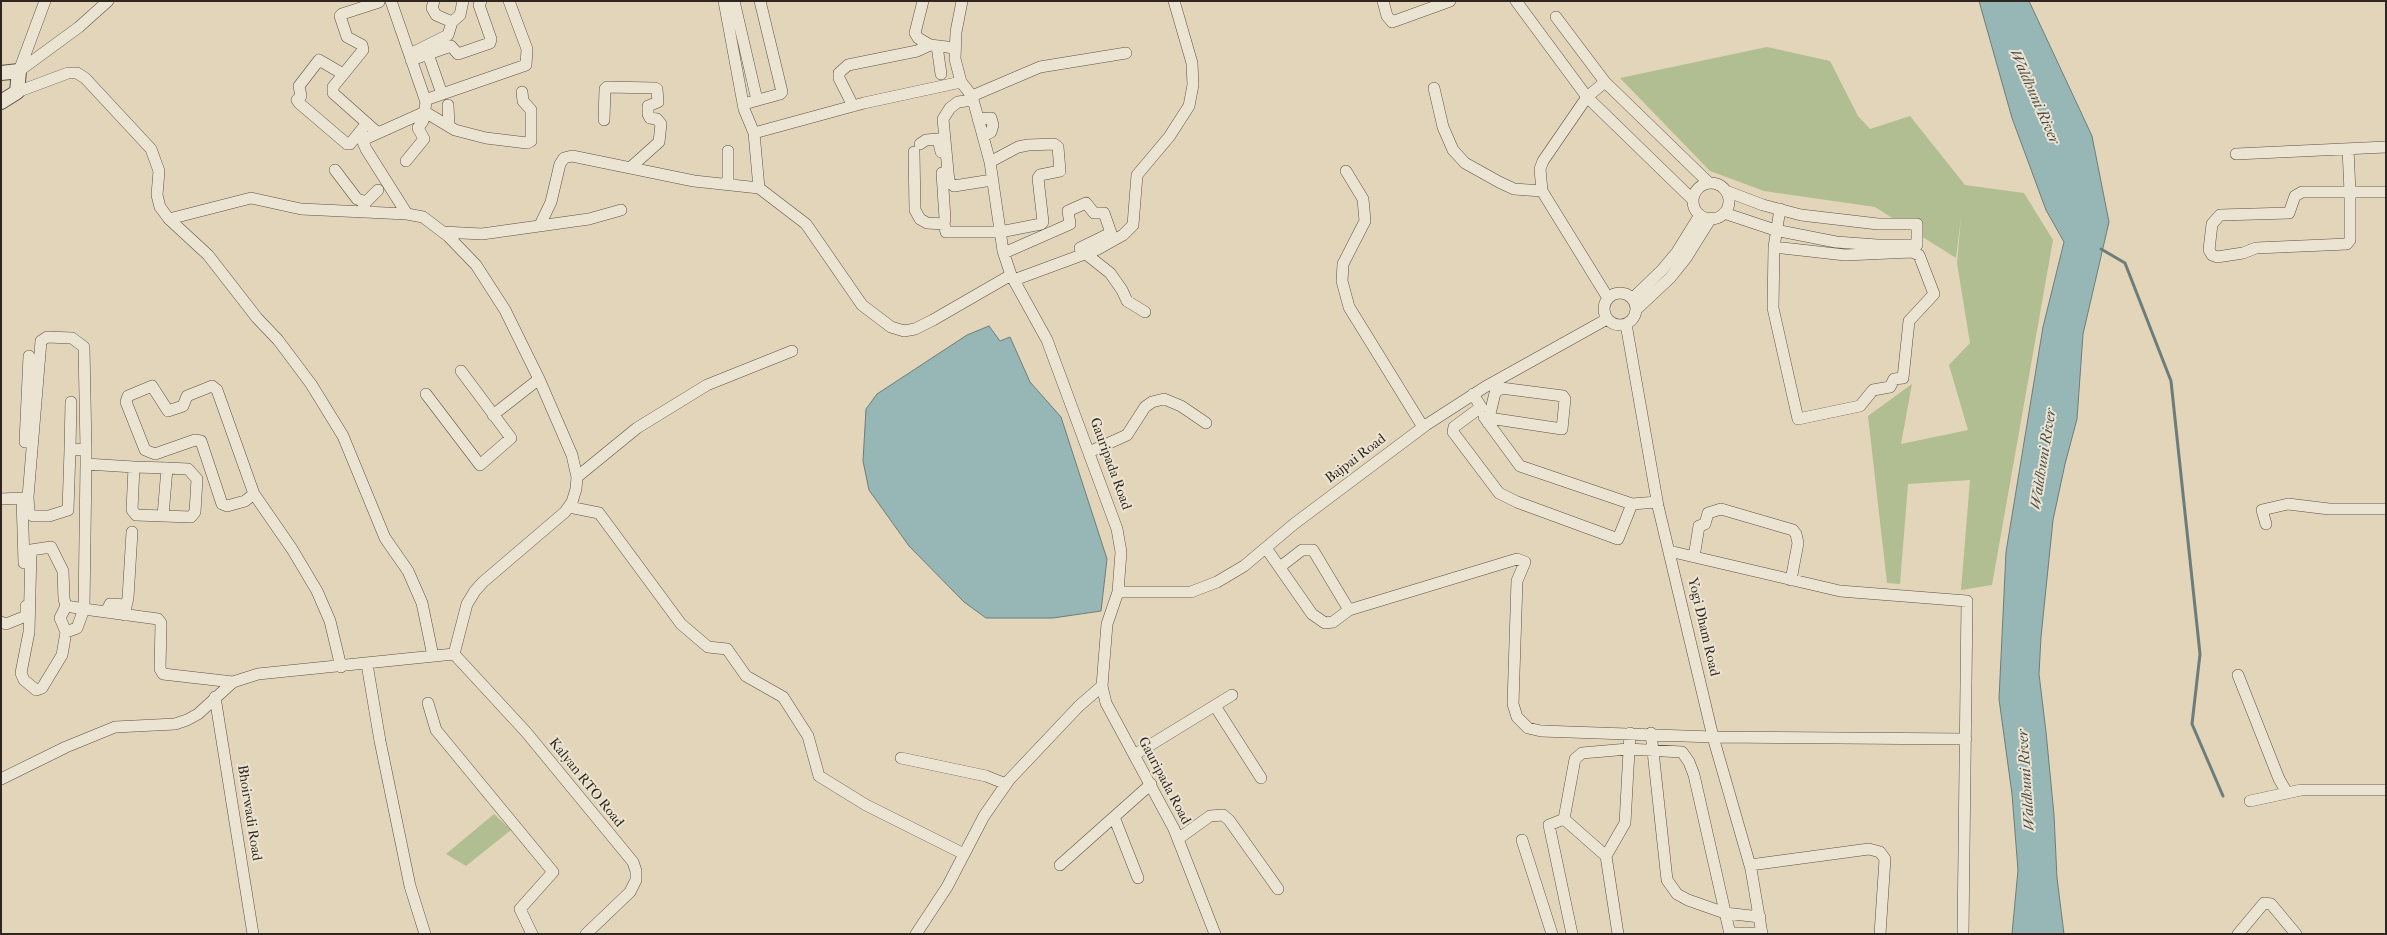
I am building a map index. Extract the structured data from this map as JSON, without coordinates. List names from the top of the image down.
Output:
{
  "streets": {
    "street": [
      "Bajpai Road",
      "Gauripada Road",
      "Yogi Dham Road",
      "Kalyan RTO Road",
      "Bhoirwadi Road"
    ]
  },
  "crossings": [
    ["Bajpai Road", "Gauripada Road"],
    ["Bajpai Road", "Yogi Dham Road"]
  ],
  "water": ["Waldhuni River"]
}
